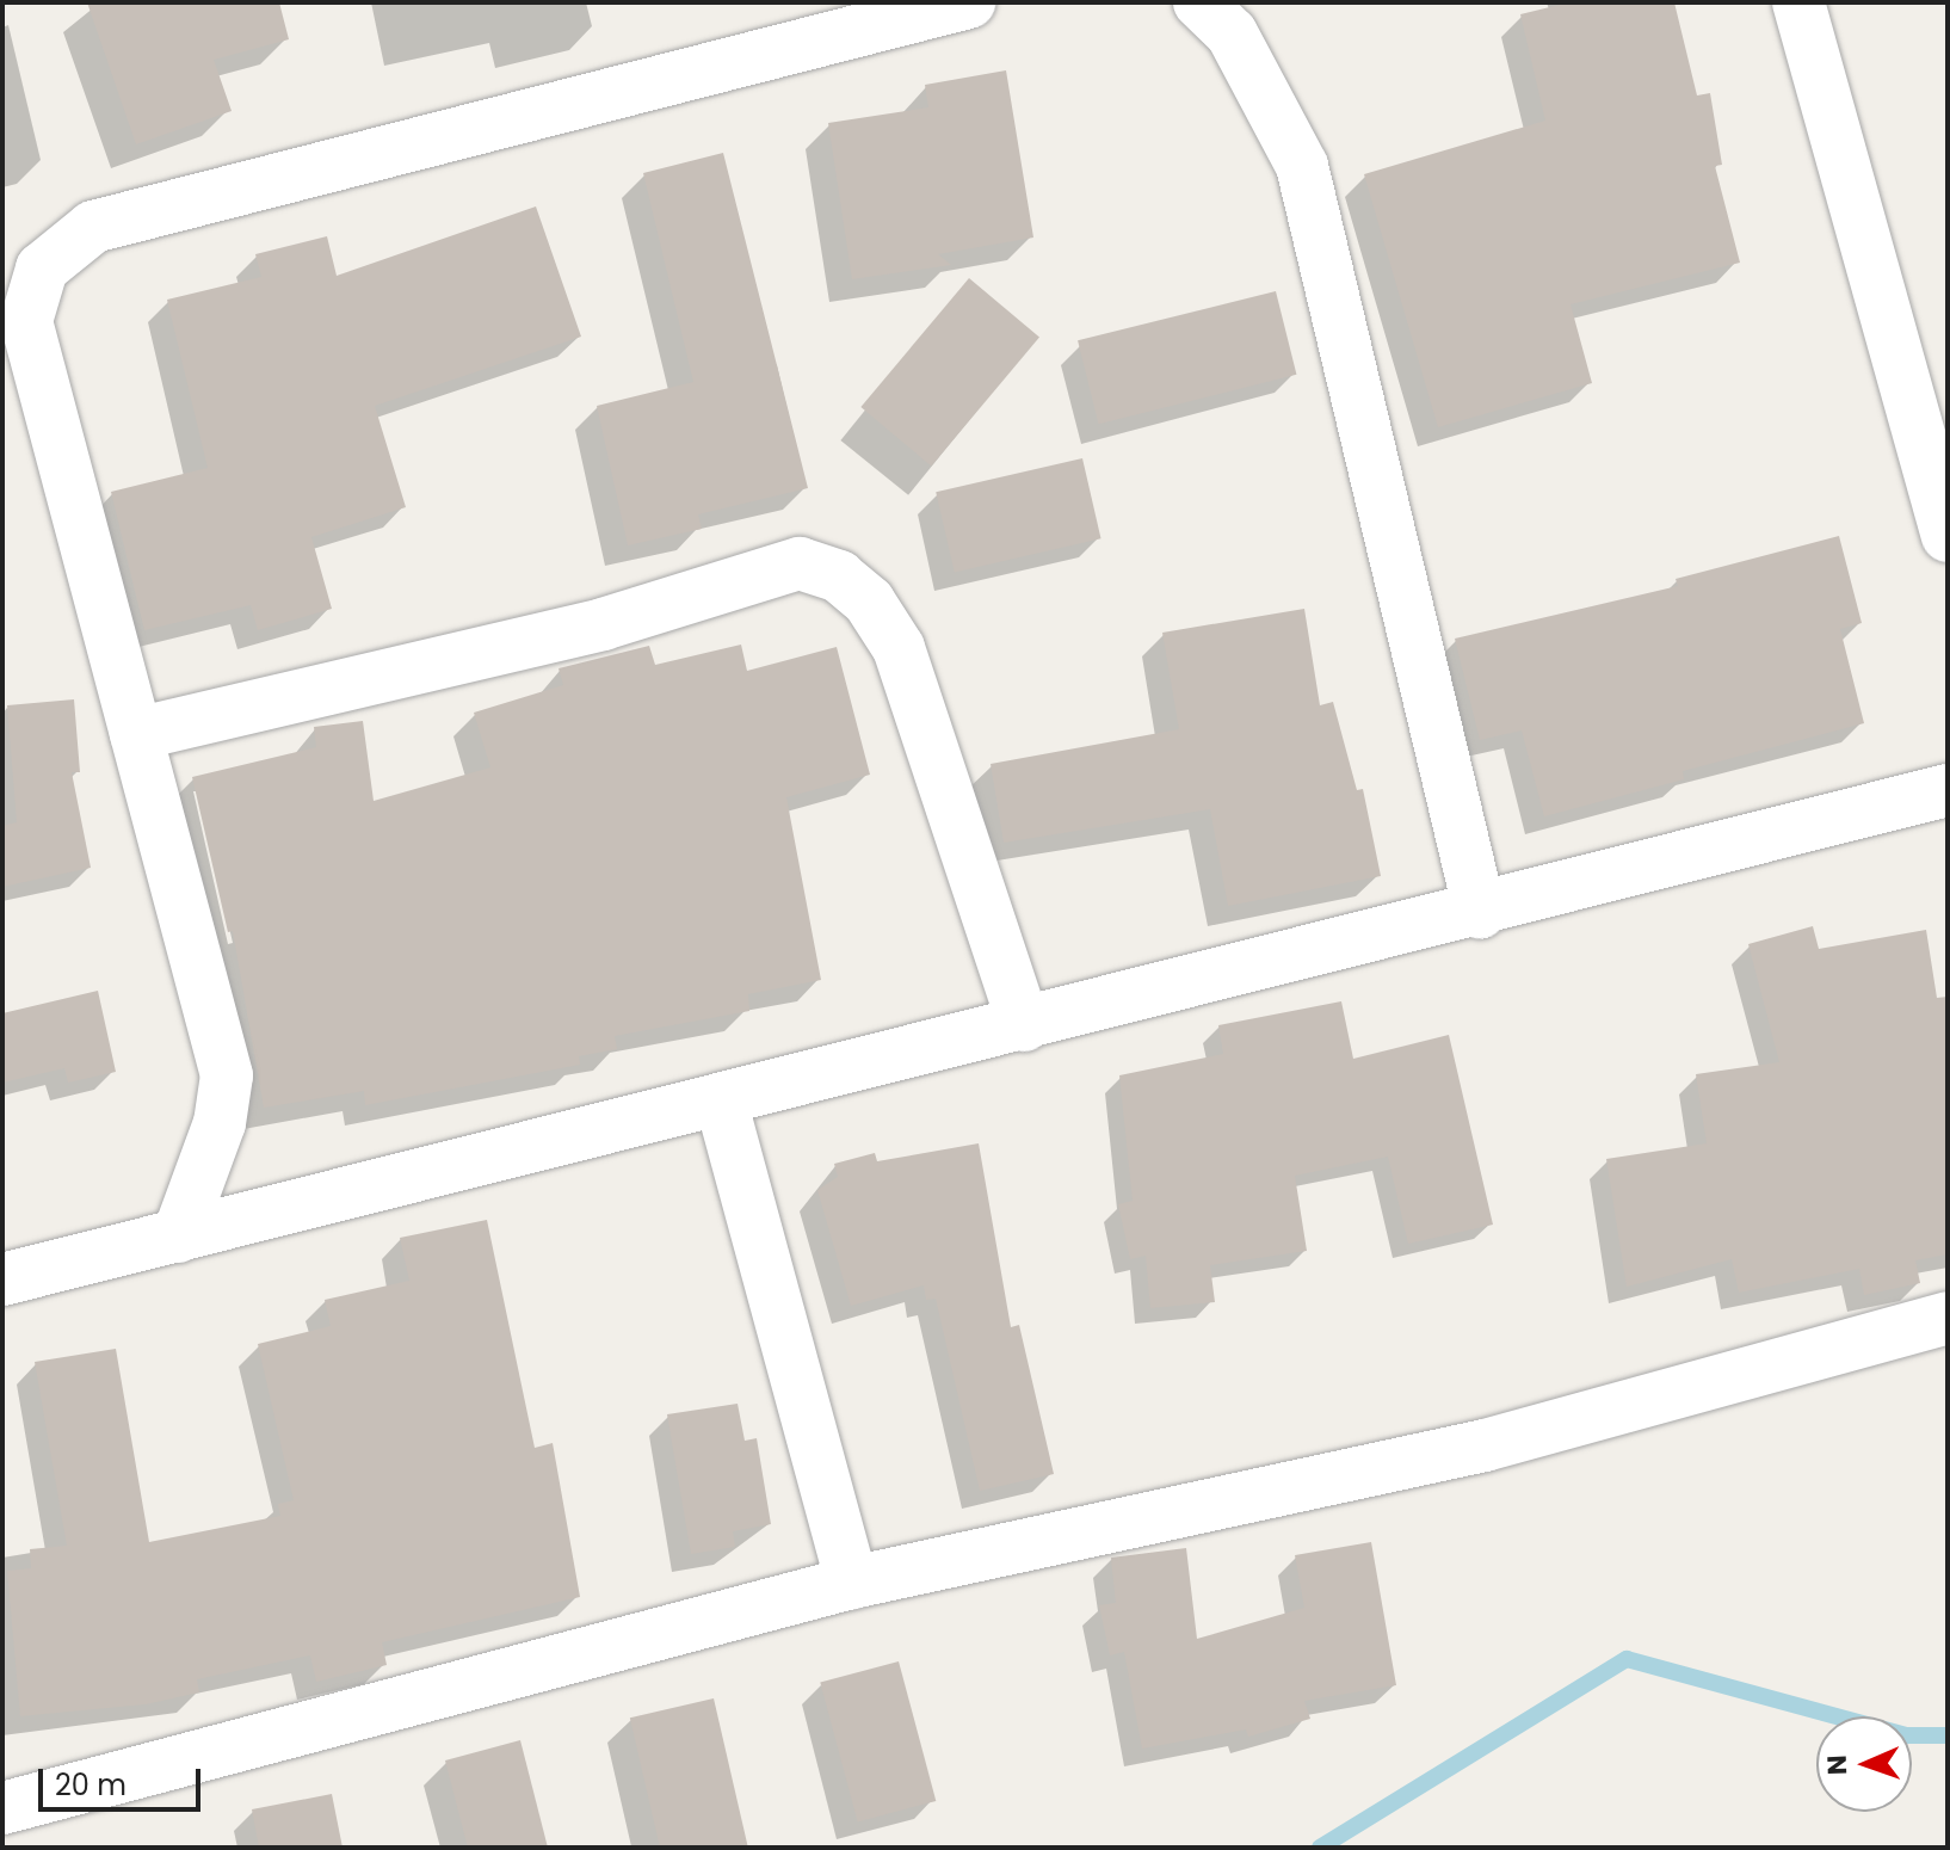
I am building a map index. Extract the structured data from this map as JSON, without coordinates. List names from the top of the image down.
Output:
{
  "scale_bar": "20 m",
  "north": "left"
}
